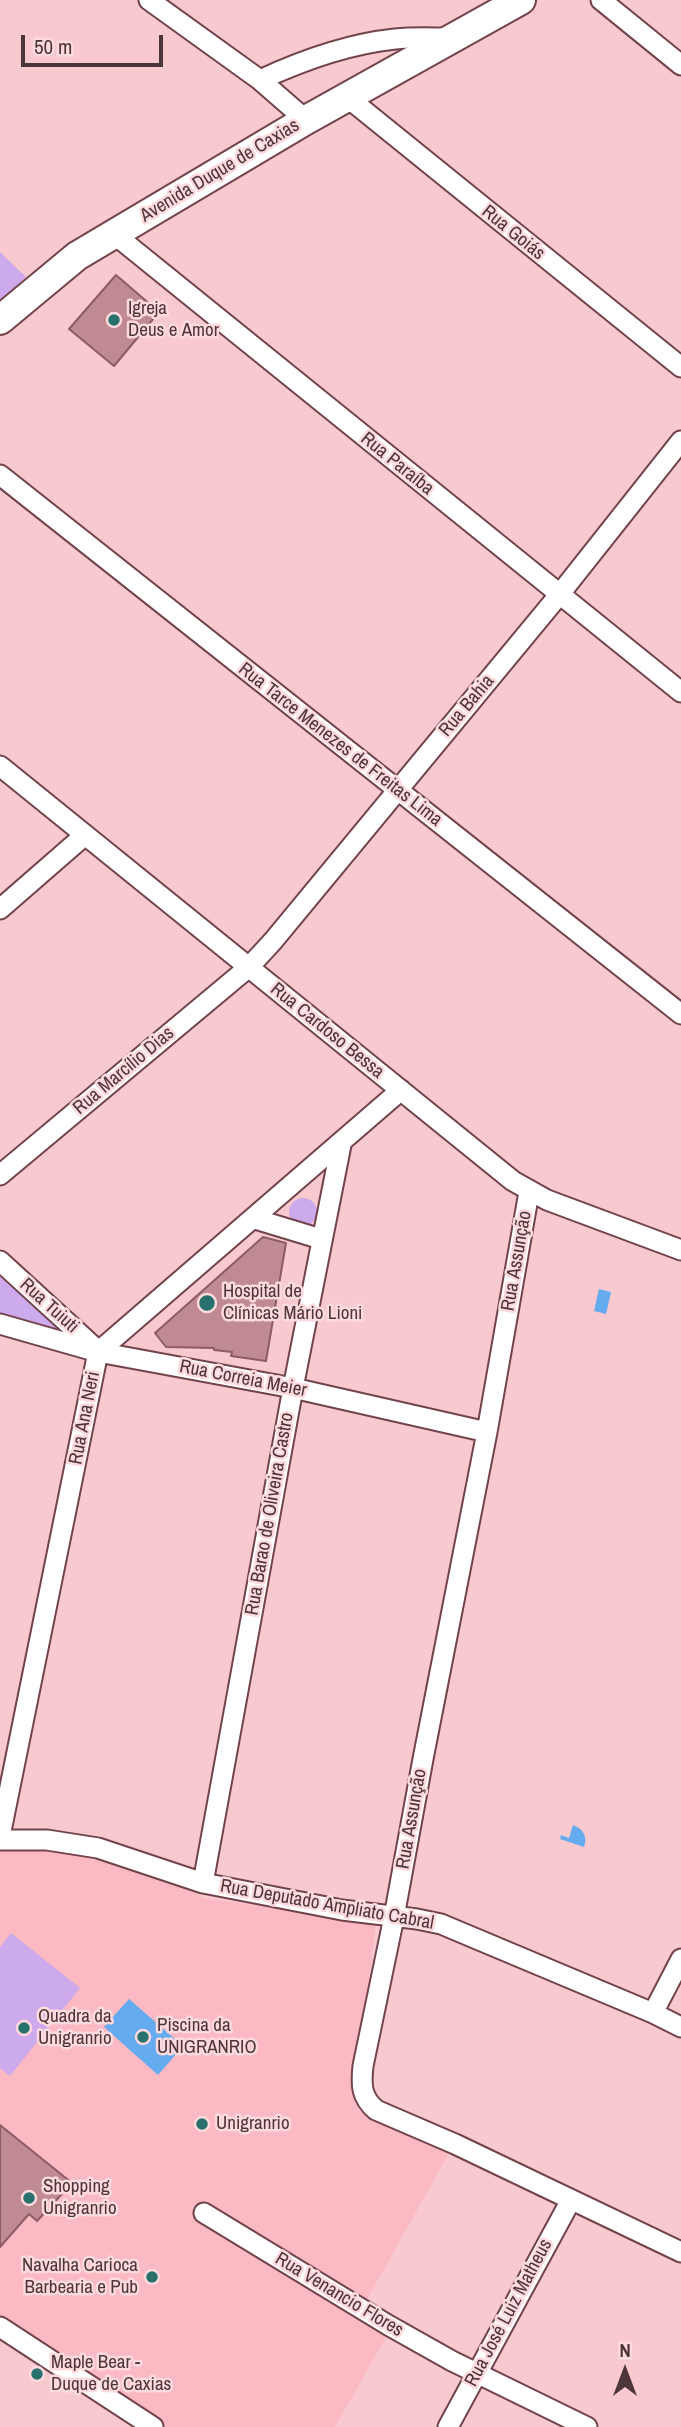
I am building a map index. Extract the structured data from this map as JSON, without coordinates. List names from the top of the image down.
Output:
{
  "streets": {
    "main road": ["Avenida Duque de Caxias"],
    "street": [
      "Rua Goiás",
      "Rua Paraíba",
      "Rua Bahia",
      "Rua Tarce Menezes de Freitas Lima",
      "Rua Cardoso Bessa",
      "Rua Marcílio Dias",
      "Rua Assunção",
      "Rua Tuiuti",
      "Rua Correia Meier",
      "Rua Ana Neri",
      "Rua Barao de Oliveira Castro",
      "Rua Deputado Ampliato Cabral",
      "Rua Venancio Flores",
      "Rua José Luiz Matheus"
    ]
  },
  "crossings": [
    ["Avenida Duque de Caxias", "Rua Goiás"],
    ["Avenida Duque de Caxias", "Rua Paraíba"],
    ["Rua Paraíba", "Rua Bahia"],
    ["Rua Bahia", "Rua Tarce Menezes de Freitas Lima"],
    ["Rua Bahia", "Rua Cardoso Bessa"],
    ["Rua Bahia", "Rua Marcílio Dias"],
    ["Rua Cardoso Bessa", "Rua Marcílio Dias"],
    ["Rua Cardoso Bessa", "Rua Assunção"],
    ["Rua Cardoso Bessa", "Rua Ana Neri"],
    ["Rua Assunção", "Rua Correia Meier"],
    ["Rua Assunção", "Rua Deputado Ampliato Cabral"],
    ["Rua Assunção", "Rua José Luiz Matheus"],
    ["Rua Tuiuti", "Rua Correia Meier"],
    ["Rua Tuiuti", "Rua Ana Neri"],
    ["Rua Correia Meier", "Rua Ana Neri"],
    ["Rua Correia Meier", "Rua Barao de Oliveira Castro"],
    ["Rua Ana Neri", "Rua Barao de Oliveira Castro"],
    ["Rua Ana Neri", "Rua Deputado Ampliato Cabral"],
    ["Rua Barao de Oliveira Castro", "Rua Deputado Ampliato Cabral"],
    ["Rua Venancio Flores", "Rua José Luiz Matheus"]
  ],
  "places": [
    "Igreja Deus e Amor",
    "Hospital de Clínicas Mário Lioni",
    "Quadra da Unigranrio",
    "Piscina da UNIGRANRIO",
    "Unigranrio",
    "Shopping Unigranrio",
    "Navalha Carioca Barbearia e Pub",
    "Maple Bear - Duque de Caxias"
  ],
  "scale_bar": "50 m",
  "north": "top"
}
